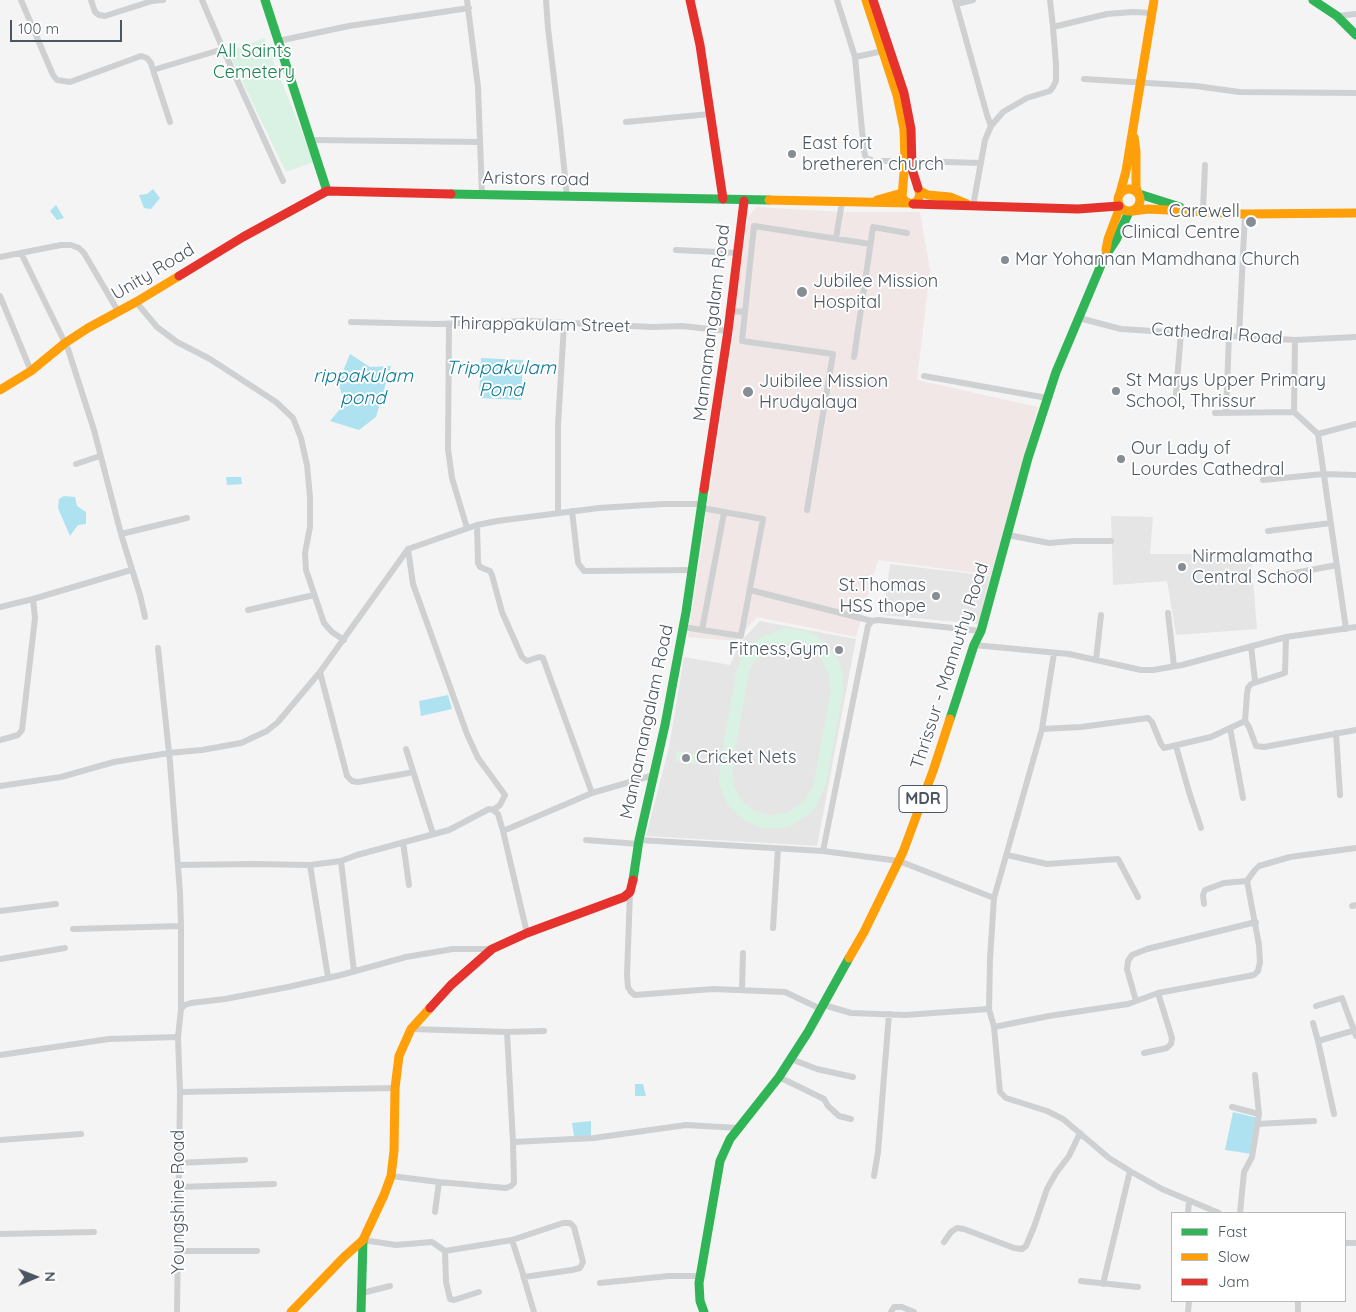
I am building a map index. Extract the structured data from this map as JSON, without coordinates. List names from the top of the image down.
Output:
{
  "streets": {
    "main road": [
      "Aristors road",
      "Unity Road",
      "Mannamangalam Road",
      "Thrissur - Mannuthy Road",
      "MDR"
    ],
    "street": ["Thirappakulam Street", "Cathedral Road", "Youngshine Road"]
  },
  "crossings": [
    ["Aristors road", "Unity Road"],
    ["Aristors road", "Mannamangalam Road"],
    ["Mannamangalam Road", "Thirappakulam Street"],
    ["Cathedral Road", "Thrissur - Mannuthy Road"],
    ["Thrissur - Mannuthy Road", "MDR"]
  ],
  "water": ["Trippakulam Pond", "rippakulam pond"],
  "parks": ["All Saints Cemetery"],
  "places": [
    "East fort bretheren church",
    "Carewell Clinical Centre",
    "Mar Yohannan Mamdhana Church",
    "Jubilee Mission Hospital",
    "St Marys Upper Primary School, Thrissur",
    "Juibilee Mission Hrudyalaya",
    "Our Lady of Lourdes Cathedral",
    "Nirmalamatha Central School",
    "St.Thomas HSS thope",
    "Fitness,Gym",
    "Cricket Nets"
  ],
  "legend": ["Fast", "Slow", "Jam"],
  "scale_bar": "100 m",
  "north": "right"
}
